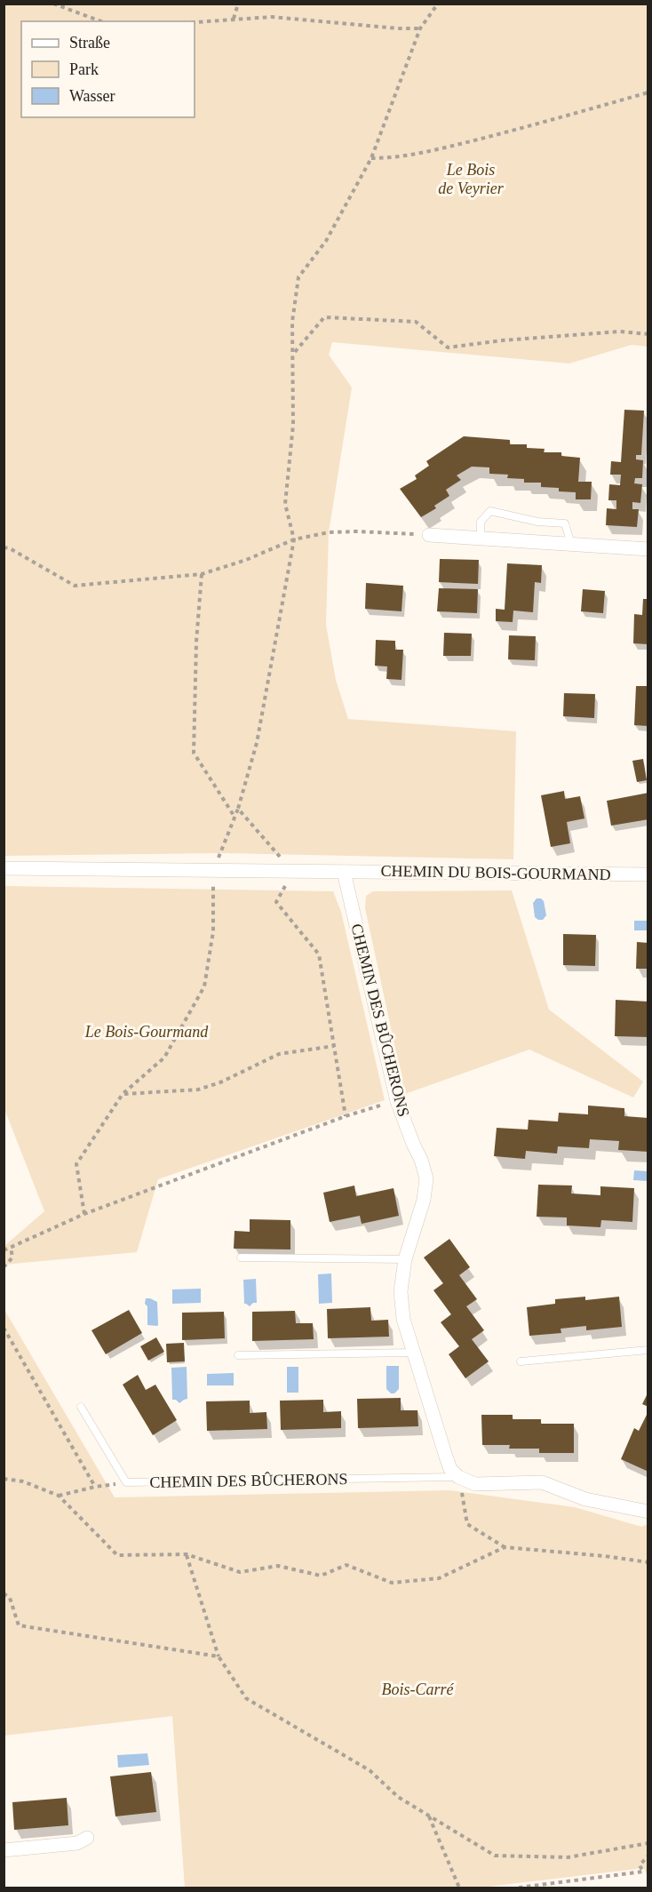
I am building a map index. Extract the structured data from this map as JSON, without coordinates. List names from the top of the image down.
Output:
{
  "streets": {
    "street": ["CHEMIN DU BOIS-GOURMAND", "CHEMIN DES BÛCHERONS"]
  },
  "crossings": [
    ["CHEMIN DU BOIS-GOURMAND", "CHEMIN DES BÛCHERONS"]
  ],
  "parks": ["Le Bois de Veyrier", "Le Bois-Gourmand", "Bois-Carré"],
  "legend": ["Straße", "Park", "Wasser"]
}
